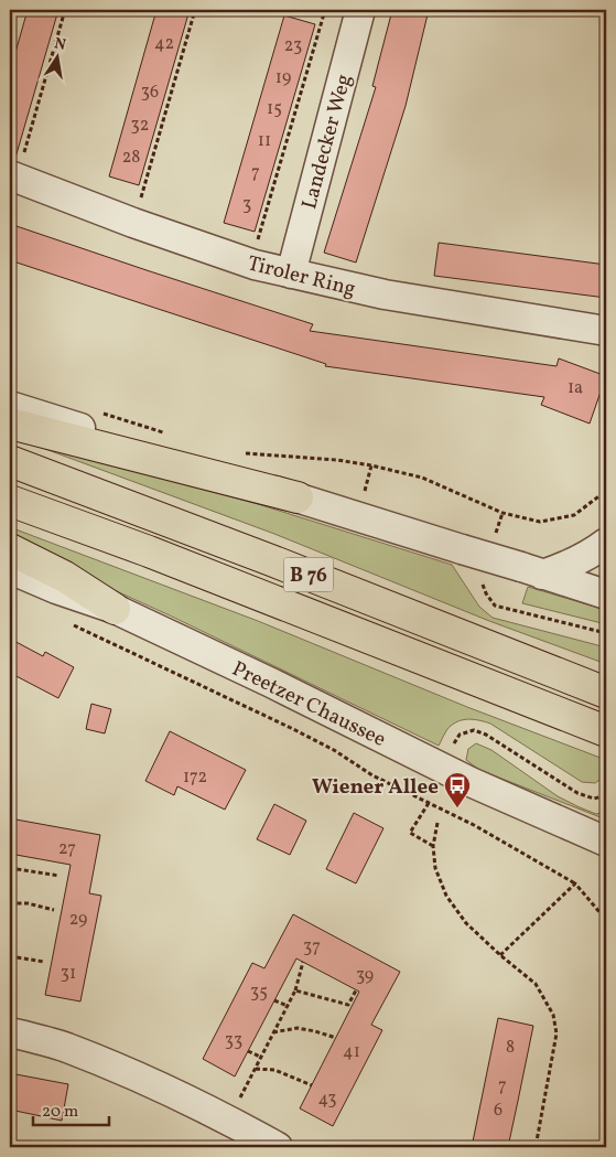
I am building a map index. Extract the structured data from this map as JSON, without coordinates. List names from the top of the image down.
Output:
{
  "streets": {
    "highway": ["B 76"],
    "street": ["Landecker Weg", "Tiroler Ring", "Preetzer Chaussee"]
  },
  "crossings": [
    ["Landecker Weg", "Tiroler Ring"]
  ],
  "places": {
    "bus stop": ["Wiener Allee"]
  },
  "house_numbers": [
    "42",
    "23",
    "19",
    "36",
    "15",
    "32",
    "11",
    "28",
    "7",
    "3",
    "1a",
    "172",
    "27",
    "29",
    "37",
    "31",
    "39",
    "35",
    "33",
    "8",
    "41",
    "7",
    "43",
    "6"
  ],
  "scale_bar": "20 m",
  "north": "top"
}
